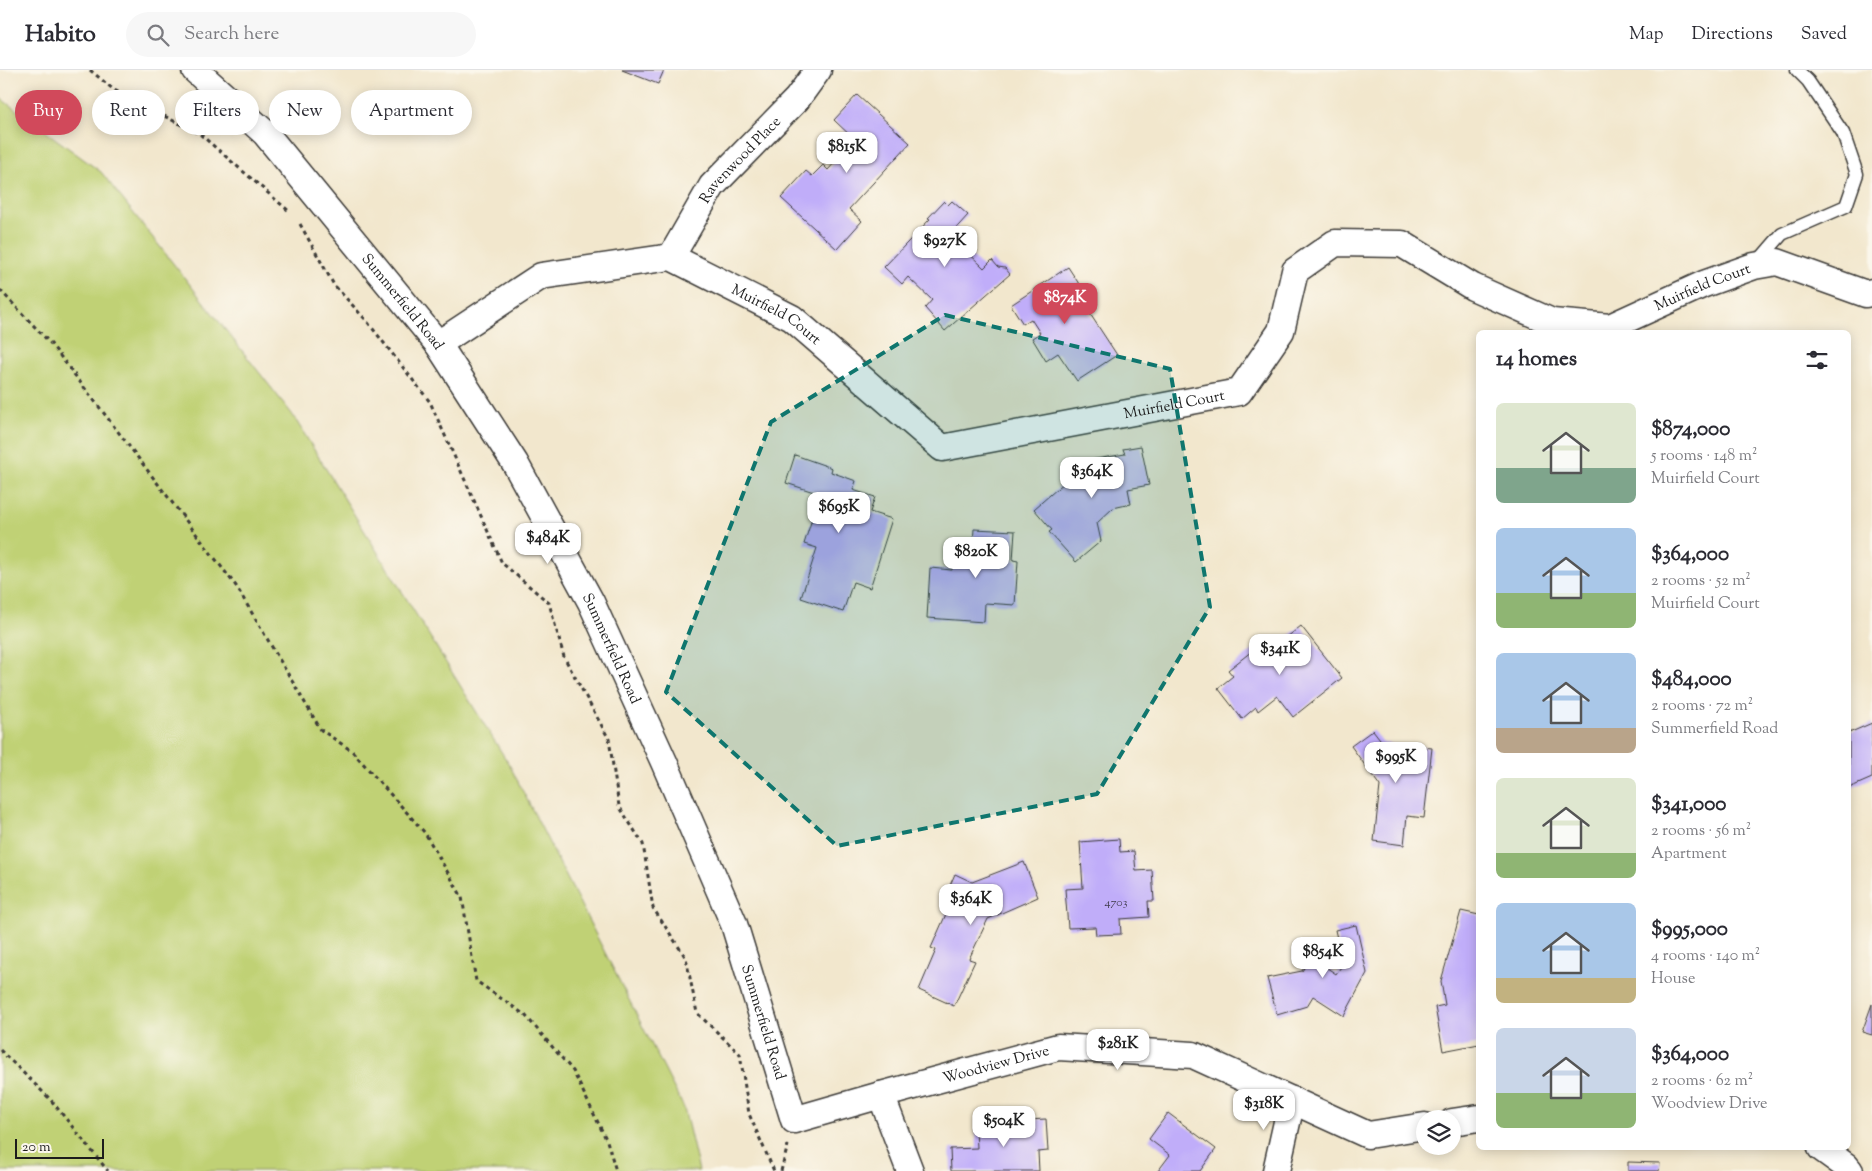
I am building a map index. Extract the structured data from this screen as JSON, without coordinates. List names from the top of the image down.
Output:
{
  "streets": {
    "street": [
      "Ravenwood Place",
      "Muirfield Court",
      "Summerfield Road",
      "Woodview Drive"
    ]
  },
  "crossings": [
    ["Ravenwood Place", "Muirfield Court"],
    ["Summerfield Road", "Woodview Drive"]
  ],
  "house_numbers": ["4703"],
  "scale_bar": "20 m",
  "page": {
    "header": "Habito",
    "search": "Search here",
    "nav": ["Map", "Directions", "Saved"],
    "chip": [
      "Buy",
      "Rent",
      "Filters",
      "New",
      "Apartment"
    ],
    "price": [
      "$815K",
      "$927K",
      "$874K",
      "$364K",
      "$695K",
      "$484K",
      "$820K",
      "$341K",
      "$995K",
      "$364K",
      "$854K",
      "$281K",
      "$318K",
      "$504K"
    ],
    "heading": "14 homes",
    "list": [
      {
        "name": "$874,000",
        "note": "5 rooms · 148 m² · Muirfield Court"
      },
      {
        "name": "$364,000",
        "note": "2 rooms · 52 m² · Muirfield Court"
      },
      {
        "name": "$484,000",
        "note": "2 rooms · 72 m² · Summerfield Road"
      },
      {
        "name": "$341,000",
        "note": "2 rooms · 56 m² · Apartment"
      },
      {
        "name": "$995,000",
        "note": "4 rooms · 140 m² · House"
      },
      {
        "name": "$364,000",
        "note": "2 rooms · 62 m² · Woodview Drive"
      }
    ],
    "scale": "20 m"
  }
}
